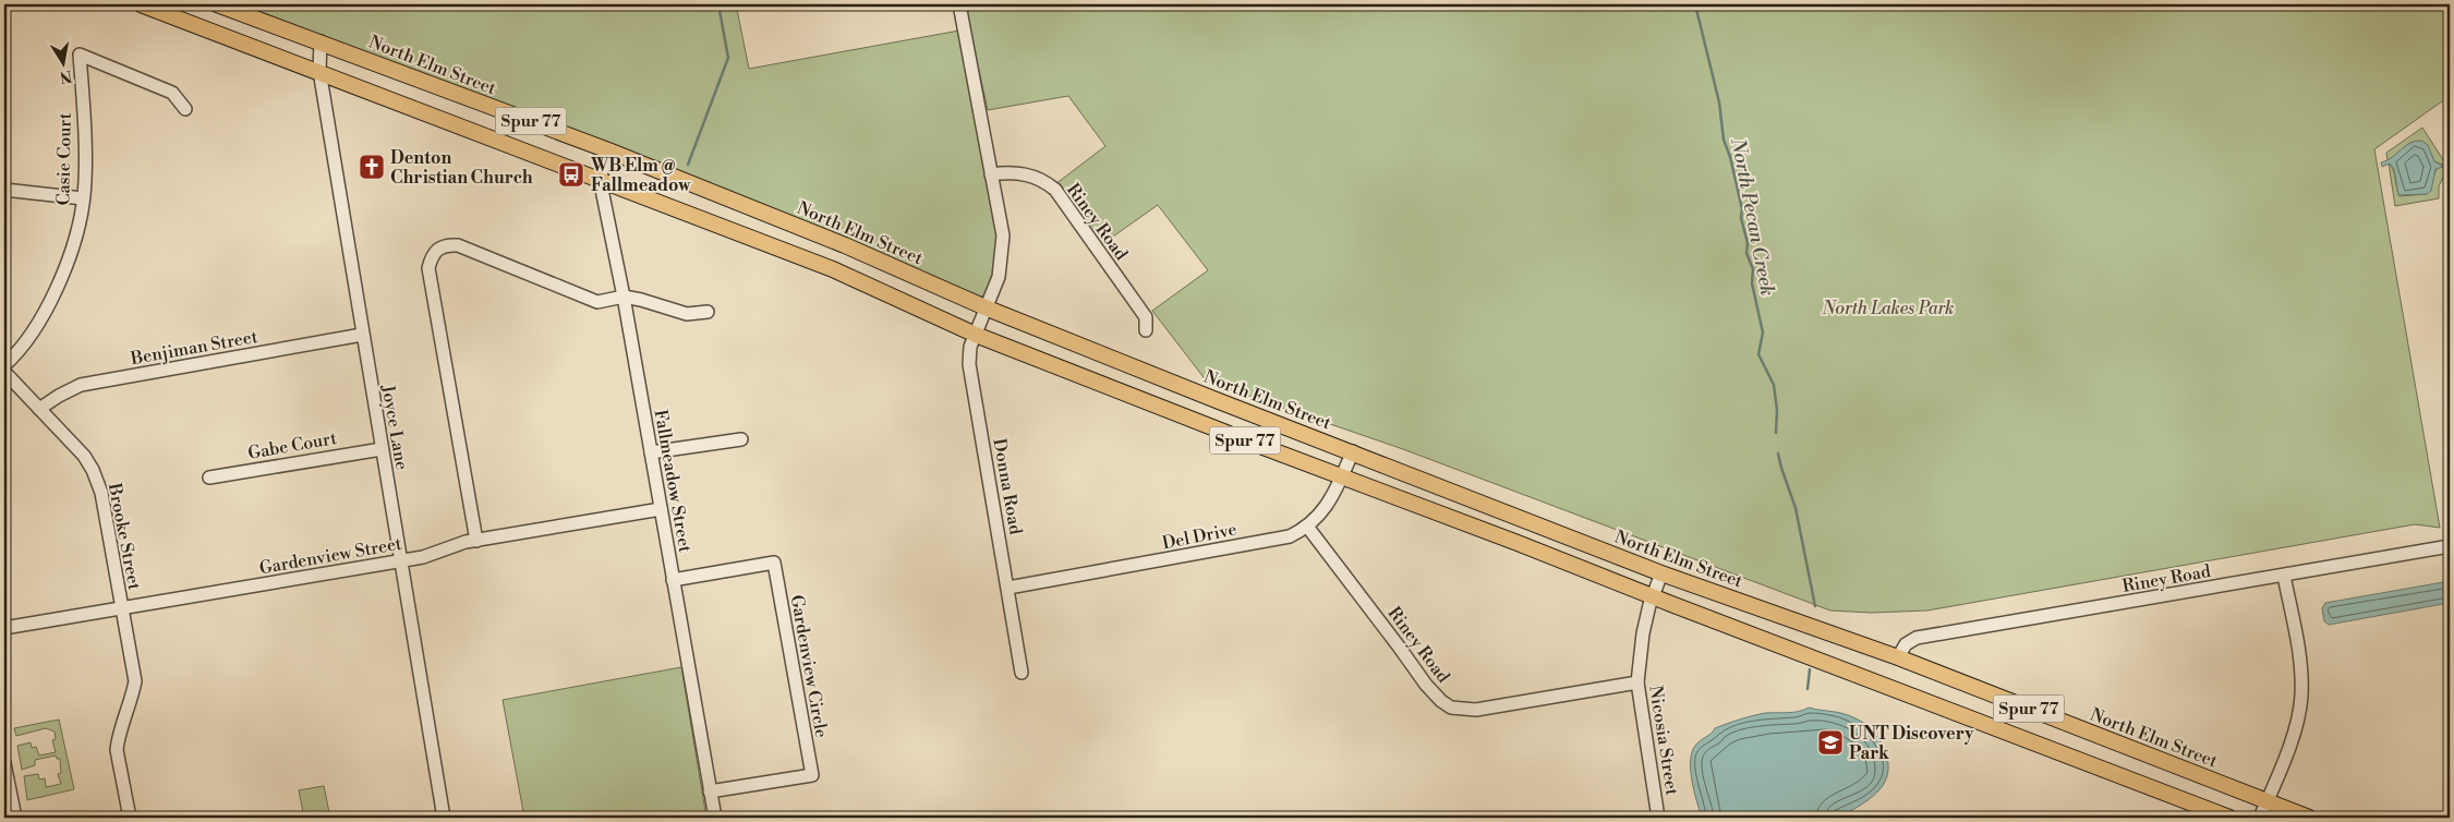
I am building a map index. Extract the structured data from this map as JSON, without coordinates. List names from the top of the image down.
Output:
{
  "streets": {
    "main road": ["North Elm Street", "Spur 77"],
    "street": [
      "Casie Court",
      "Riney Road",
      "Benjiman Street",
      "Joyce Lane",
      "Gabe Court",
      "Fallmeadow Street",
      "Donna Road",
      "Del Drive",
      "Brooke Street",
      "Gardenview Street",
      "Gardenview Circle",
      "Nicosia Street"
    ]
  },
  "crossings": [
    ["North Elm Street", "Riney Road"],
    ["North Elm Street", "Joyce Lane"],
    ["North Elm Street", "Fallmeadow Street"],
    ["North Elm Street", "Donna Road"],
    ["North Elm Street", "Nicosia Street"],
    ["Spur 77", "Joyce Lane"],
    ["Spur 77", "Fallmeadow Street"],
    ["Spur 77", "Donna Road"],
    ["Spur 77", "Nicosia Street"],
    ["Riney Road", "Del Drive"],
    ["Riney Road", "Nicosia Street"],
    ["Benjiman Street", "Joyce Lane"],
    ["Benjiman Street", "Brooke Street"],
    ["Joyce Lane", "Gabe Court"],
    ["Joyce Lane", "Gardenview Street"],
    ["Fallmeadow Street", "Gardenview Street"],
    ["Fallmeadow Street", "Gardenview Circle"],
    ["Donna Road", "Del Drive"],
    ["Brooke Street", "Gardenview Street"]
  ],
  "water": ["North Pecan Creek"],
  "parks": ["North Lakes Park"],
  "places": {
    "church": ["Denton Christian Church"],
    "bus stop": ["WB Elm @ Fallmeadow"],
    "school or university": ["UNT Discovery Park"]
  },
  "north": "bottom"
}
